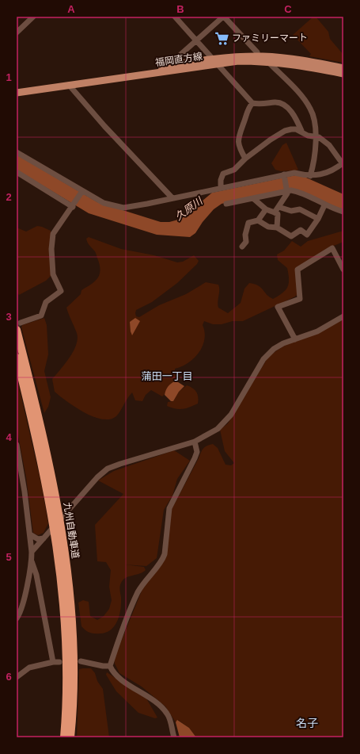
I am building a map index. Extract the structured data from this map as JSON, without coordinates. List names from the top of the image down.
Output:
{
  "streets": {
    "highway": ["九州自動車道"],
    "main road": ["福岡直方線"]
  },
  "districts": ["蒲田一丁目", "名子"],
  "water": ["久原川"],
  "places": {
    "supermarket": ["ファミリーマート"]
  },
  "grid": {
    "columns": ["A", "B", "C"],
    "rows": [
      "1",
      "2",
      "3",
      "4",
      "5",
      "6"
    ]
  }
}
